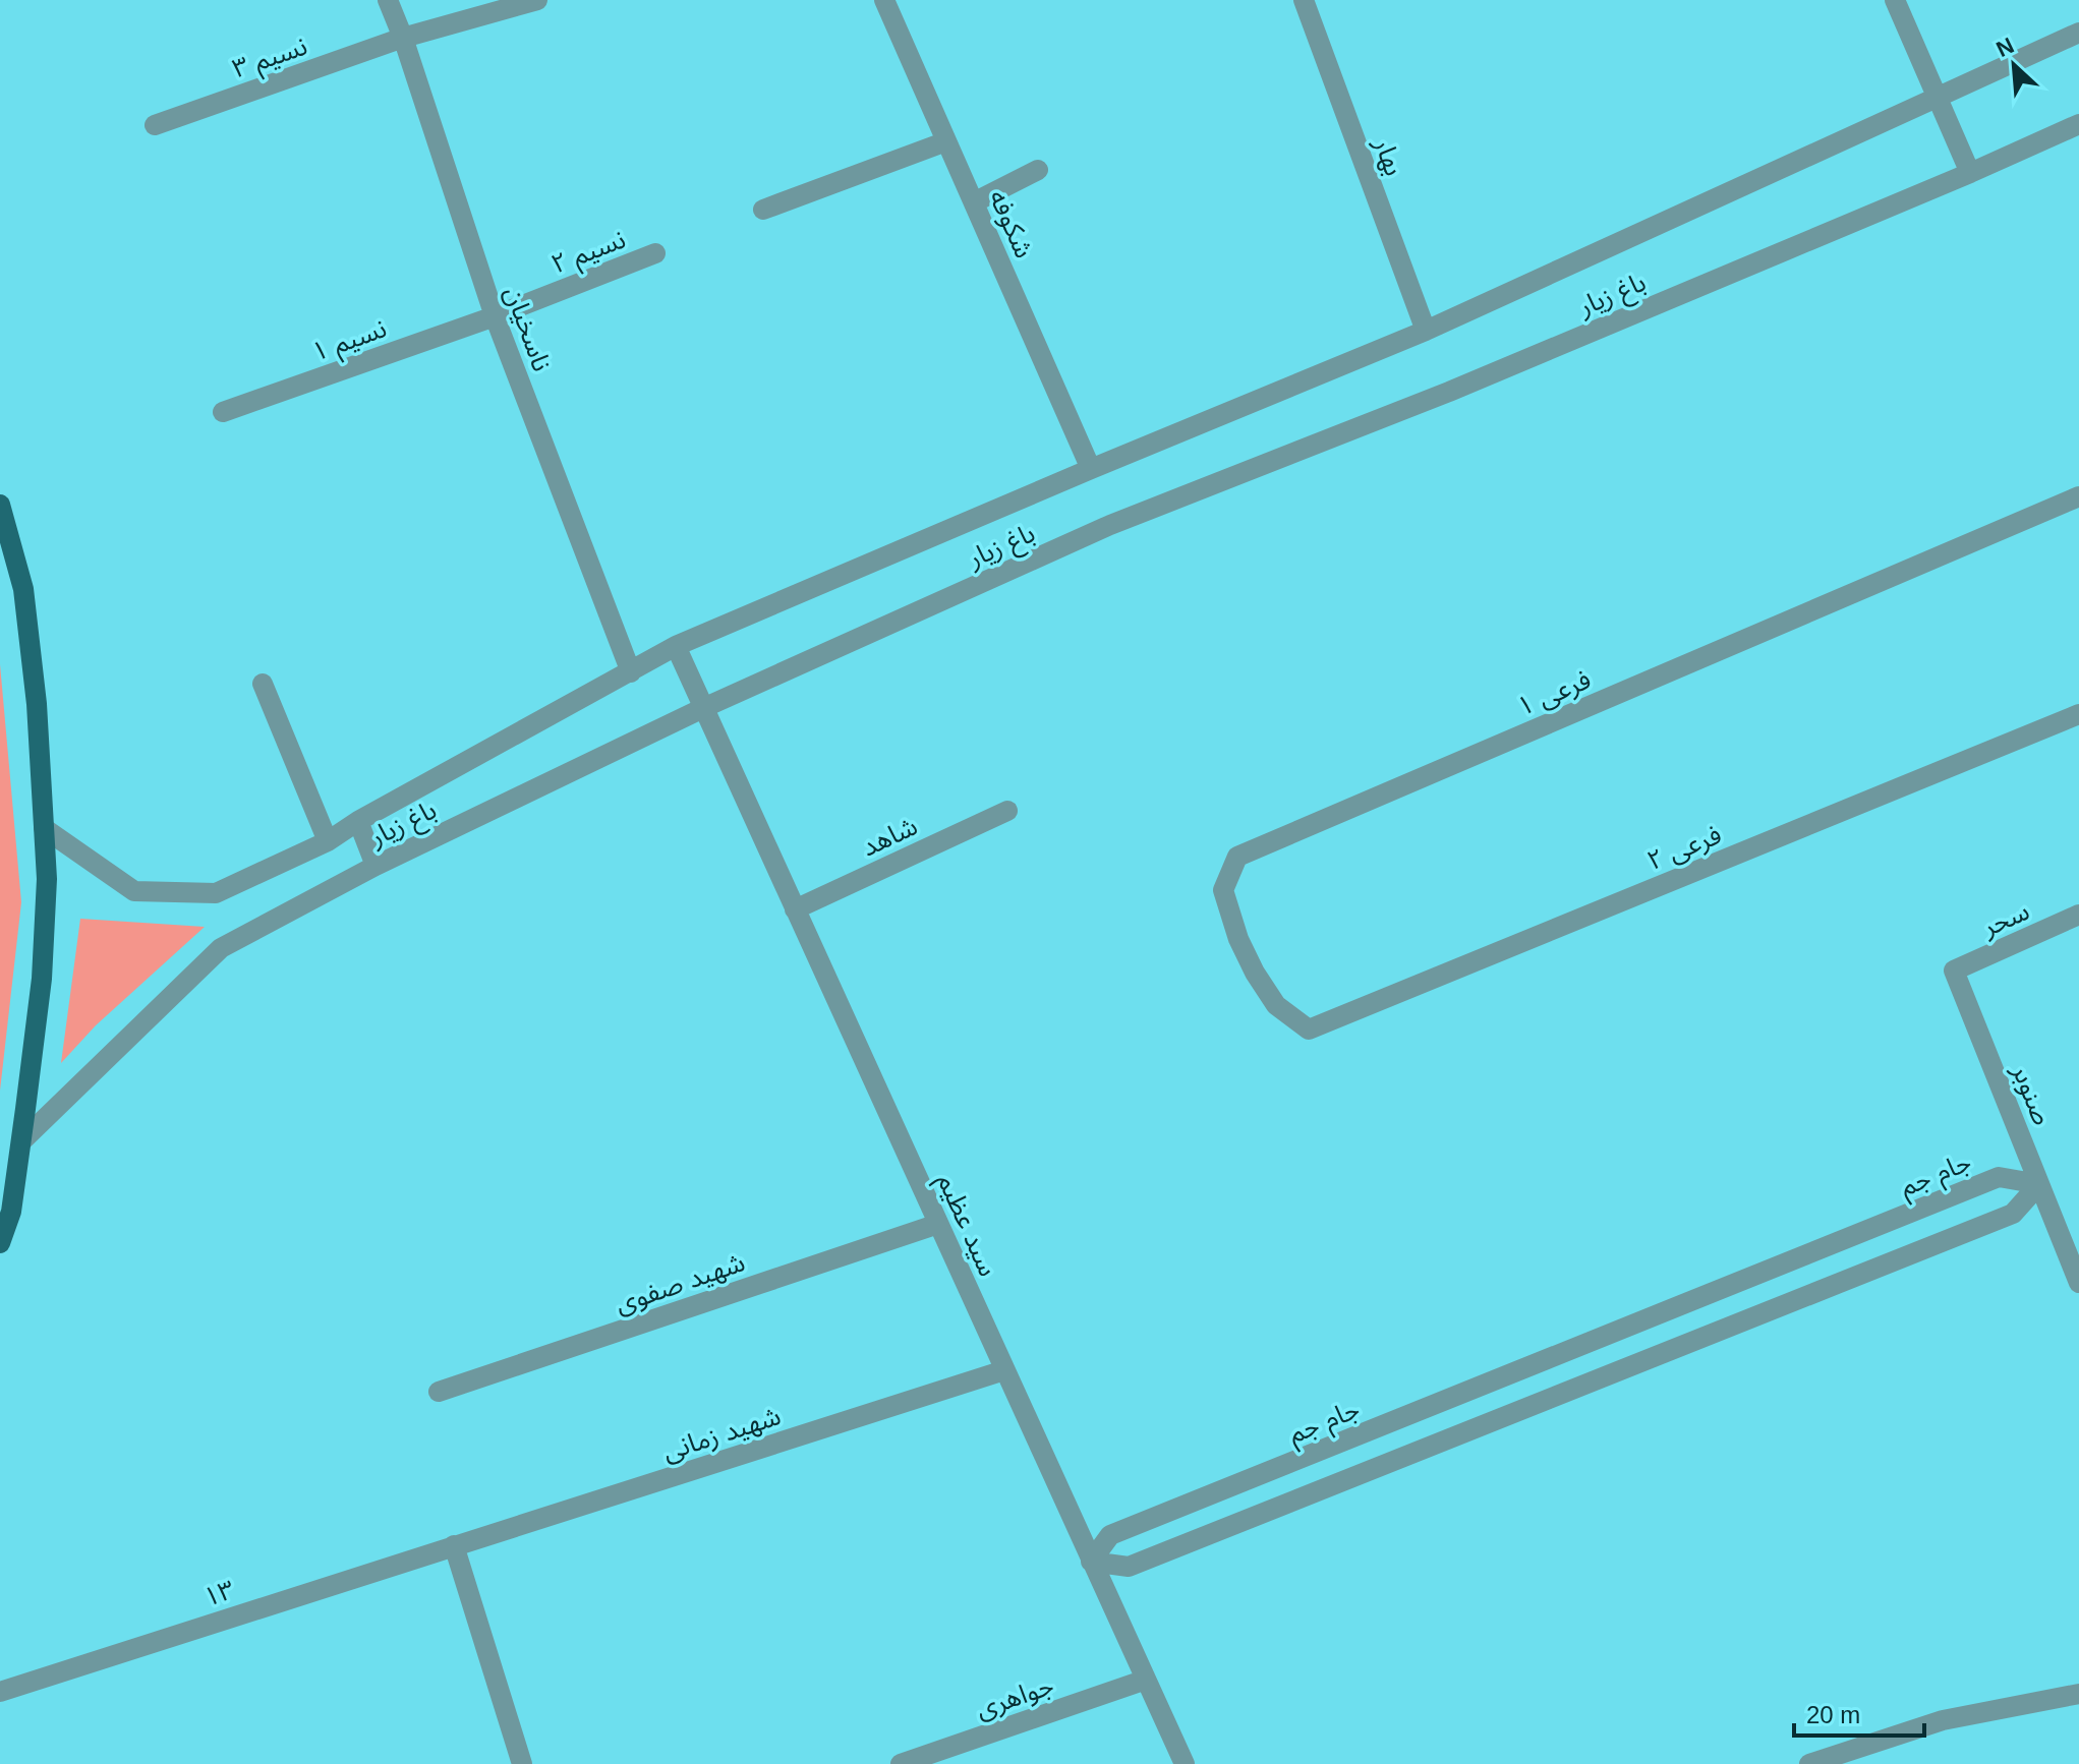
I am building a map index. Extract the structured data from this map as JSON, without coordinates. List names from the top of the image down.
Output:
{
  "streets": {
    "street": [
      "نسیم ۳",
      "بهار",
      "شکوفه",
      "نسیم ۲",
      "باغ زیار",
      "ناسخیان",
      "نسیم ۱",
      "فرعی ۱",
      "شاهد",
      "فرعی ۲",
      "سحر",
      "صنوبر",
      "جام جم",
      "سید عظیم",
      "شهید صفوی",
      "شهید زمانی",
      "۱۳",
      "جواهری"
    ]
  },
  "crossings": [
    ["نسیم ۳", "ناسخیان"],
    ["بهار", "باغ زیار"],
    ["شکوفه", "باغ زیار"],
    ["نسیم ۲", "ناسخیان"],
    ["نسیم ۲", "نسیم ۱"],
    ["باغ زیار", "ناسخیان"],
    ["باغ زیار", "سید عظیم"],
    ["ناسخیان", "نسیم ۱"],
    ["فرعی ۱", "فرعی ۲"],
    ["شاهد", "سید عظیم"],
    ["سحر", "صنوبر"],
    ["صنوبر", "جام جم"],
    ["جام جم", "سید عظیم"],
    ["سید عظیم", "شهید صفوی"],
    ["سید عظیم", "شهید زمانی"],
    ["سید عظیم", "جواهری"],
    ["شهید زمانی", "۱۳"]
  ],
  "scale_bar": "20 m",
  "north": "top left"
}
